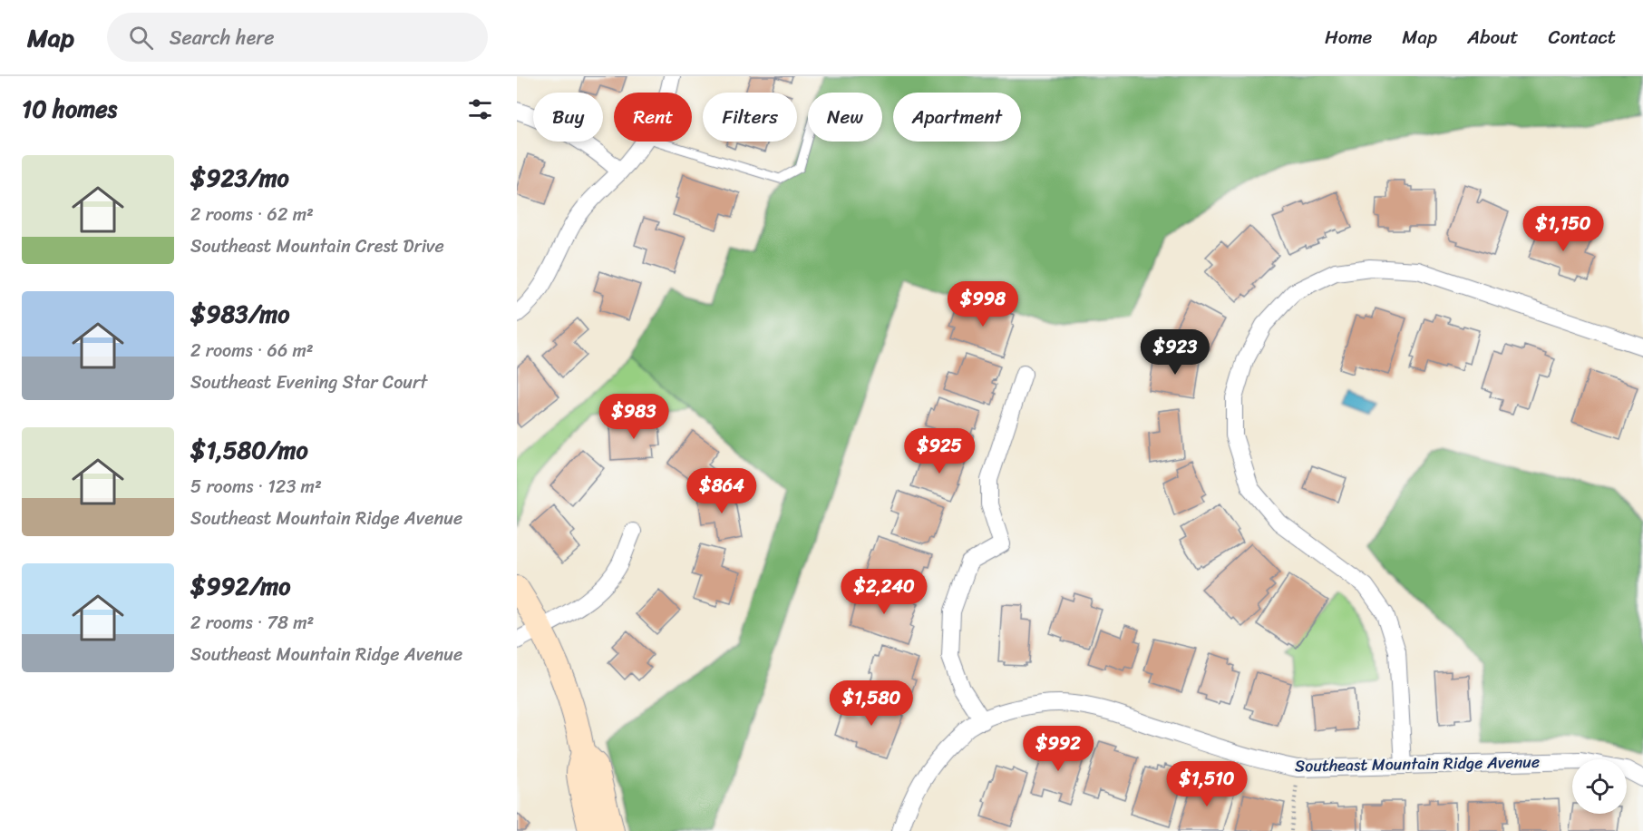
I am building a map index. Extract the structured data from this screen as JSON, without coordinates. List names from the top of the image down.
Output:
{
  "streets": {
    "street": ["Southeast Mountain Ridge Avenue"]
  },
  "page": {
    "header": "Map",
    "search": "Search here",
    "nav": [
      "Home",
      "Map",
      "About",
      "Contact"
    ],
    "heading": "10 homes",
    "chip": [
      "Buy",
      "Rent",
      "Filters",
      "New",
      "Apartment"
    ],
    "list": [
      {
        "name": "$923/mo",
        "note": "2 rooms · 62 m² · Southeast Mountain Crest Drive"
      },
      {
        "name": "$983/mo",
        "note": "2 rooms · 66 m² · Southeast Evening Star Court"
      },
      {
        "name": "$1,580/mo",
        "note": "5 rooms · 123 m² · Southeast Mountain Ridge Avenue"
      },
      {
        "name": "$992/mo",
        "note": "2 rooms · 78 m² · Southeast Mountain Ridge Avenue"
      }
    ],
    "price": [
      "$1,150",
      "$998",
      "$923",
      "$983",
      "$925",
      "$864",
      "$2,240",
      "$1,580",
      "$992",
      "$1,510"
    ]
  }
}
